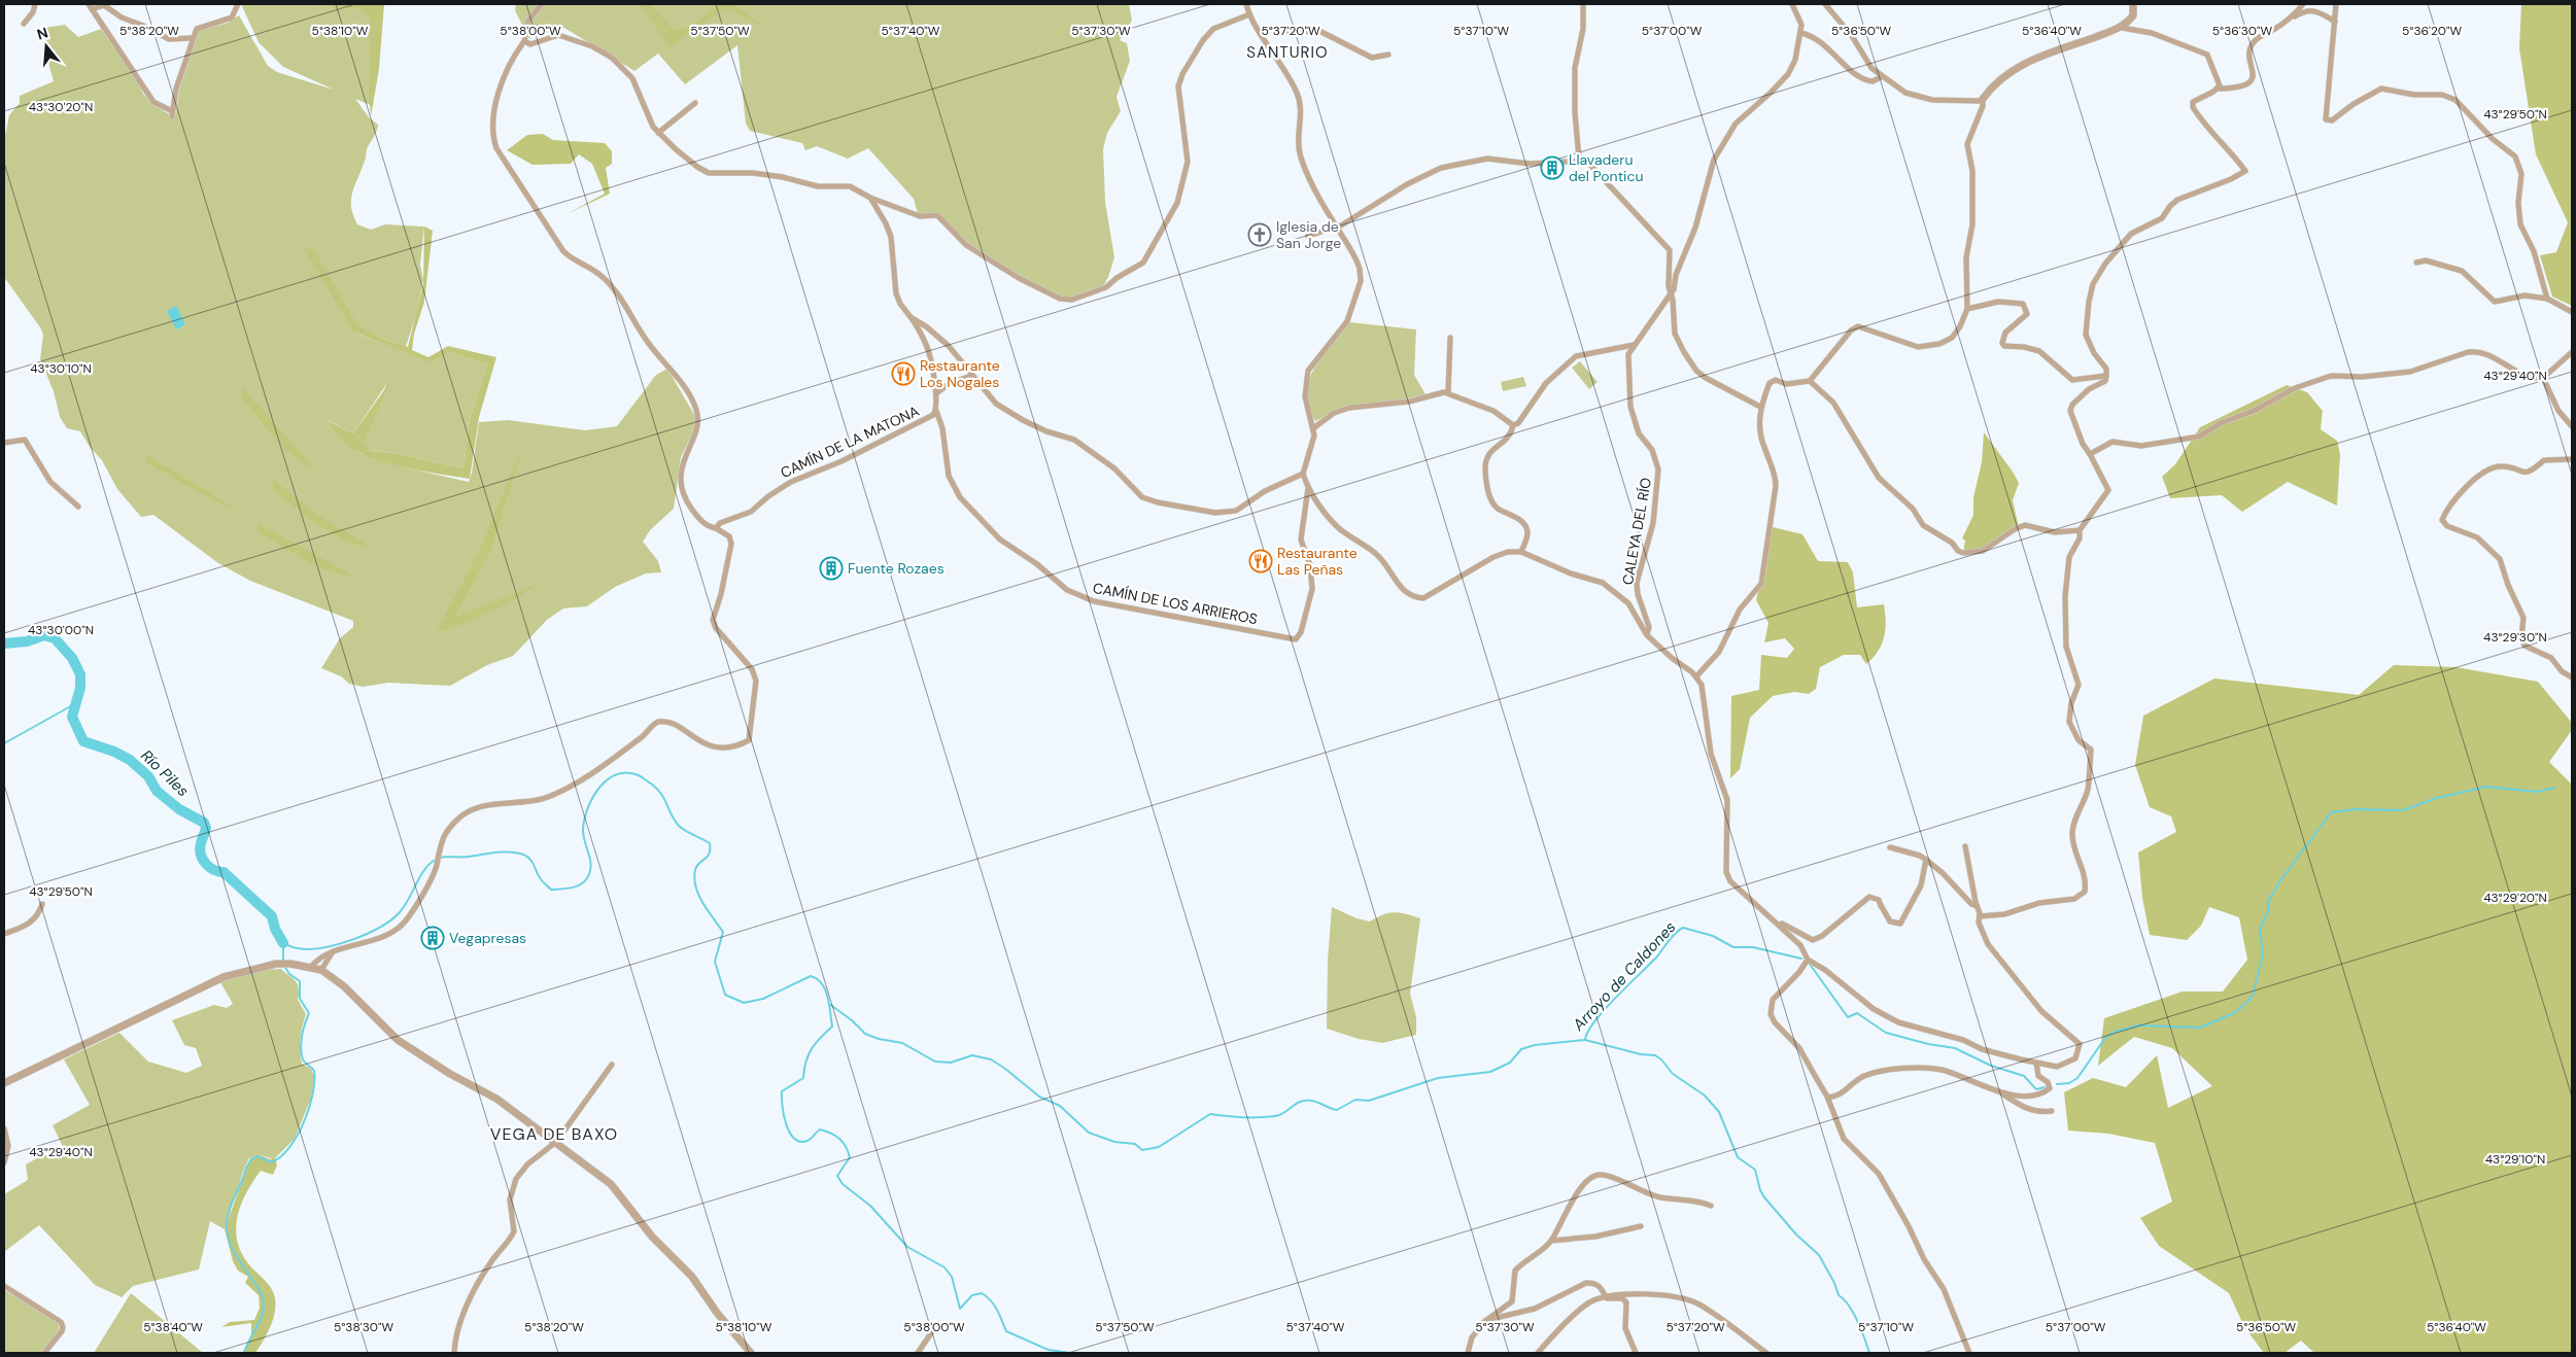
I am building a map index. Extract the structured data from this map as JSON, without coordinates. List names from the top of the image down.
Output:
{
  "streets": {
    "street": ["CAMÍN DE LA MATONA", "CALEYA DEL RÍO", "CAMÍN DE LOS ARRIEROS"]
  },
  "crossings": [
    ["CAMÍN DE LA MATONA", "CAMÍN DE LOS ARRIEROS"]
  ],
  "districts": ["SANTURIO", "VEGA DE BAXO"],
  "water": ["Río Piles", "Arroyo de Caldones"],
  "places": {
    "building": ["Llavaderu del Ponticu", "Fuente Rozaes", "Vegapresas"],
    "church": ["Iglesia de San Jorge"],
    "restaurant": ["Restaurante Los Nogales", "Restaurante Las Peñas"]
  },
  "north": "top",
  "coordinates": [
    "5°36'20\"W",
    "5°38'20\"W",
    "5°38'10\"W",
    "5°38'00\"W",
    "5°37'50\"W",
    "5°37'40\"W",
    "5°37'30\"W",
    "5°37'20\"W",
    "5°37'10\"W",
    "5°37'00\"W",
    "5°36'50\"W",
    "5°36'40\"W",
    "5°36'30\"W",
    "43°30'20\"N",
    "43°29'50\"N",
    "43°30'10\"N",
    "43°29'40\"N",
    "43°30'00\"N",
    "43°29'30\"N",
    "43°29'20\"N",
    "43°29'10\"N",
    "5°38'40\"W",
    "5°38'30\"W"
  ]
}
